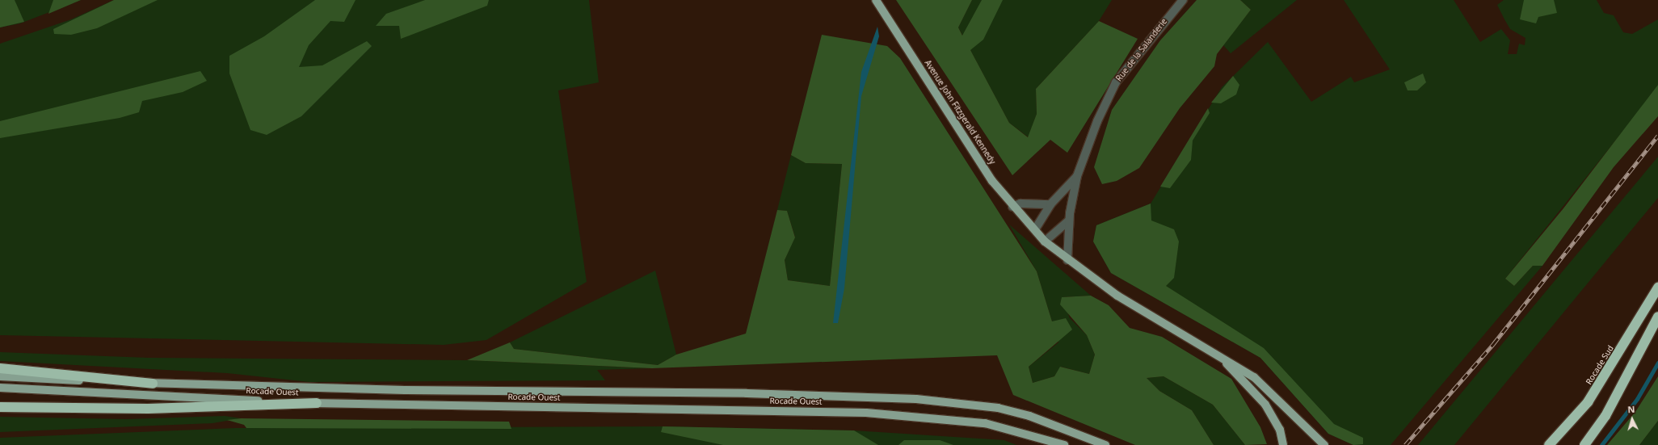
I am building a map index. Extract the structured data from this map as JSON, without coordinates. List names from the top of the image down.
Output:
{
  "streets": {
    "highway": ["Rocade Sud"],
    "main road": ["Avenue John Fitzgerald Kennedy", "Rocade Ouest"],
    "street": ["Rue de la Salanderie"]
  },
  "crossings": [
    ["Rue de la Salanderie", "Avenue John Fitzgerald Kennedy"]
  ],
  "north": "top"
}
